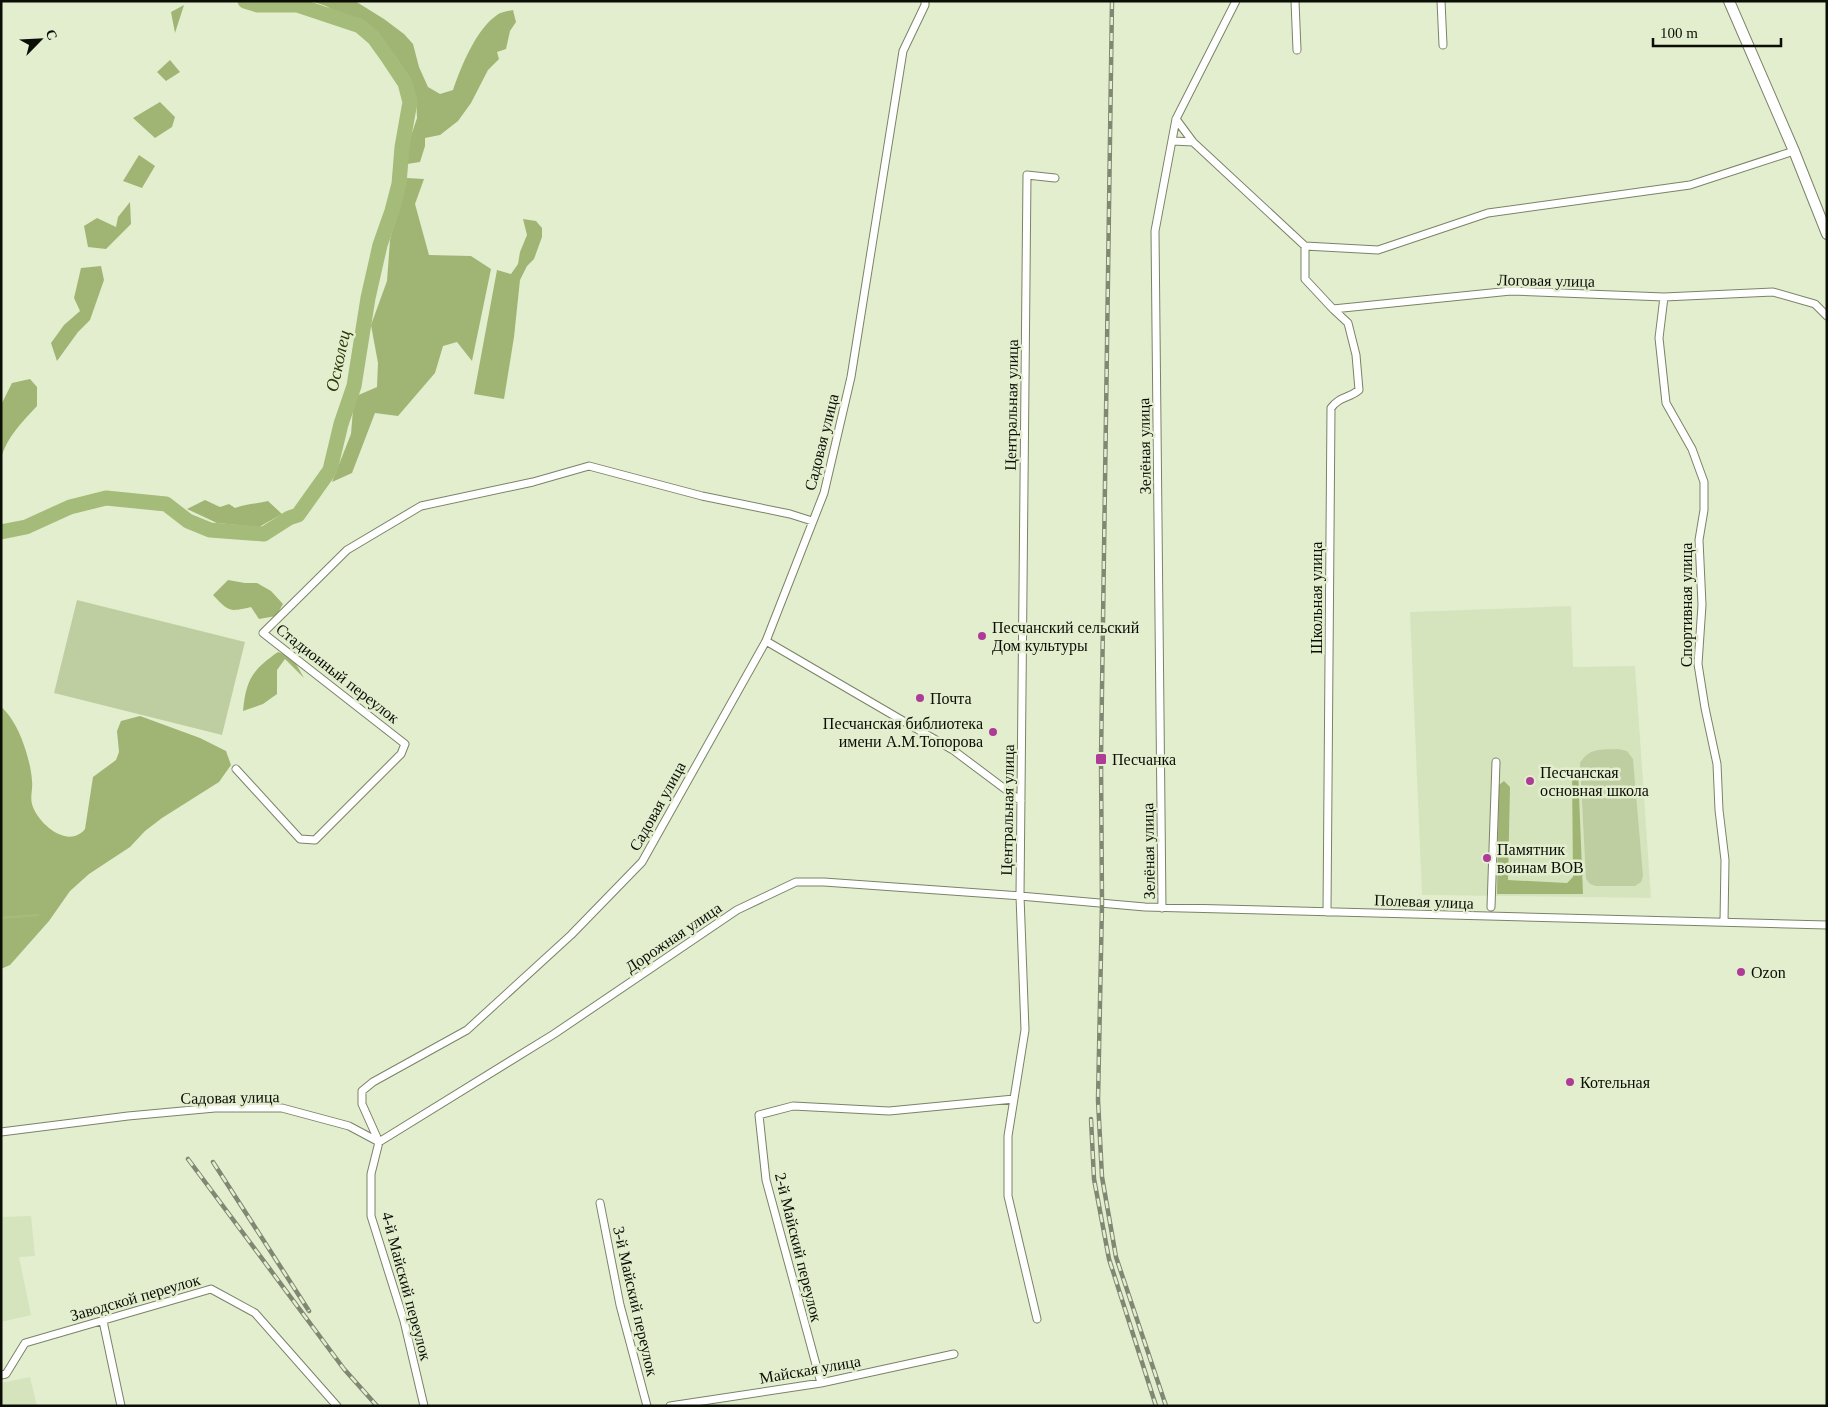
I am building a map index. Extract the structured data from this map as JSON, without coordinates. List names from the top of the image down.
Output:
{
  "streets": {
    "street": [
      "Логовая улица",
      "Центральная улица",
      "Садовая улица",
      "Зелёная улица",
      "Школьная улица",
      "Спортивная улица",
      "Стадионный переулок",
      "Полевая улица",
      "Дорожная улица",
      "2-й Майский переулок",
      "4-й Майский переулок",
      "Заводской переулок",
      "3-й Майский переулок",
      "Майская улица"
    ]
  },
  "crossings": [
    ["Логовая улица", "Школьная улица"],
    ["Логовая улица", "Спортивная улица"],
    ["Центральная улица", "Полевая улица"],
    ["Центральная улица", "Дорожная улица"],
    ["Центральная улица", "2-й Майский переулок"],
    ["Садовая улица", "Стадионный переулок"],
    ["Садовая улица", "Дорожная улица"],
    ["Садовая улица", "4-й Майский переулок"],
    ["Зелёная улица", "Полевая улица"],
    ["Школьная улица", "Полевая улица"],
    ["Спортивная улица", "Полевая улица"],
    ["Полевая улица", "Дорожная улица"],
    ["Дорожная улица", "4-й Майский переулок"],
    ["2-й Майский переулок", "Майская улица"]
  ],
  "water": ["Осколец"],
  "places": {
    "other": [
      "Песчанский сельский Дом культуры",
      "Почта",
      "Песчанская библиотека имени А.М.Топорова",
      "Песчанская основная школа",
      "Памятник воинам ВОВ",
      "Ozon",
      "Котельная"
    ],
    "transit": ["Песчанка"]
  },
  "scale_bar": "100 m",
  "north": "top right"
}
